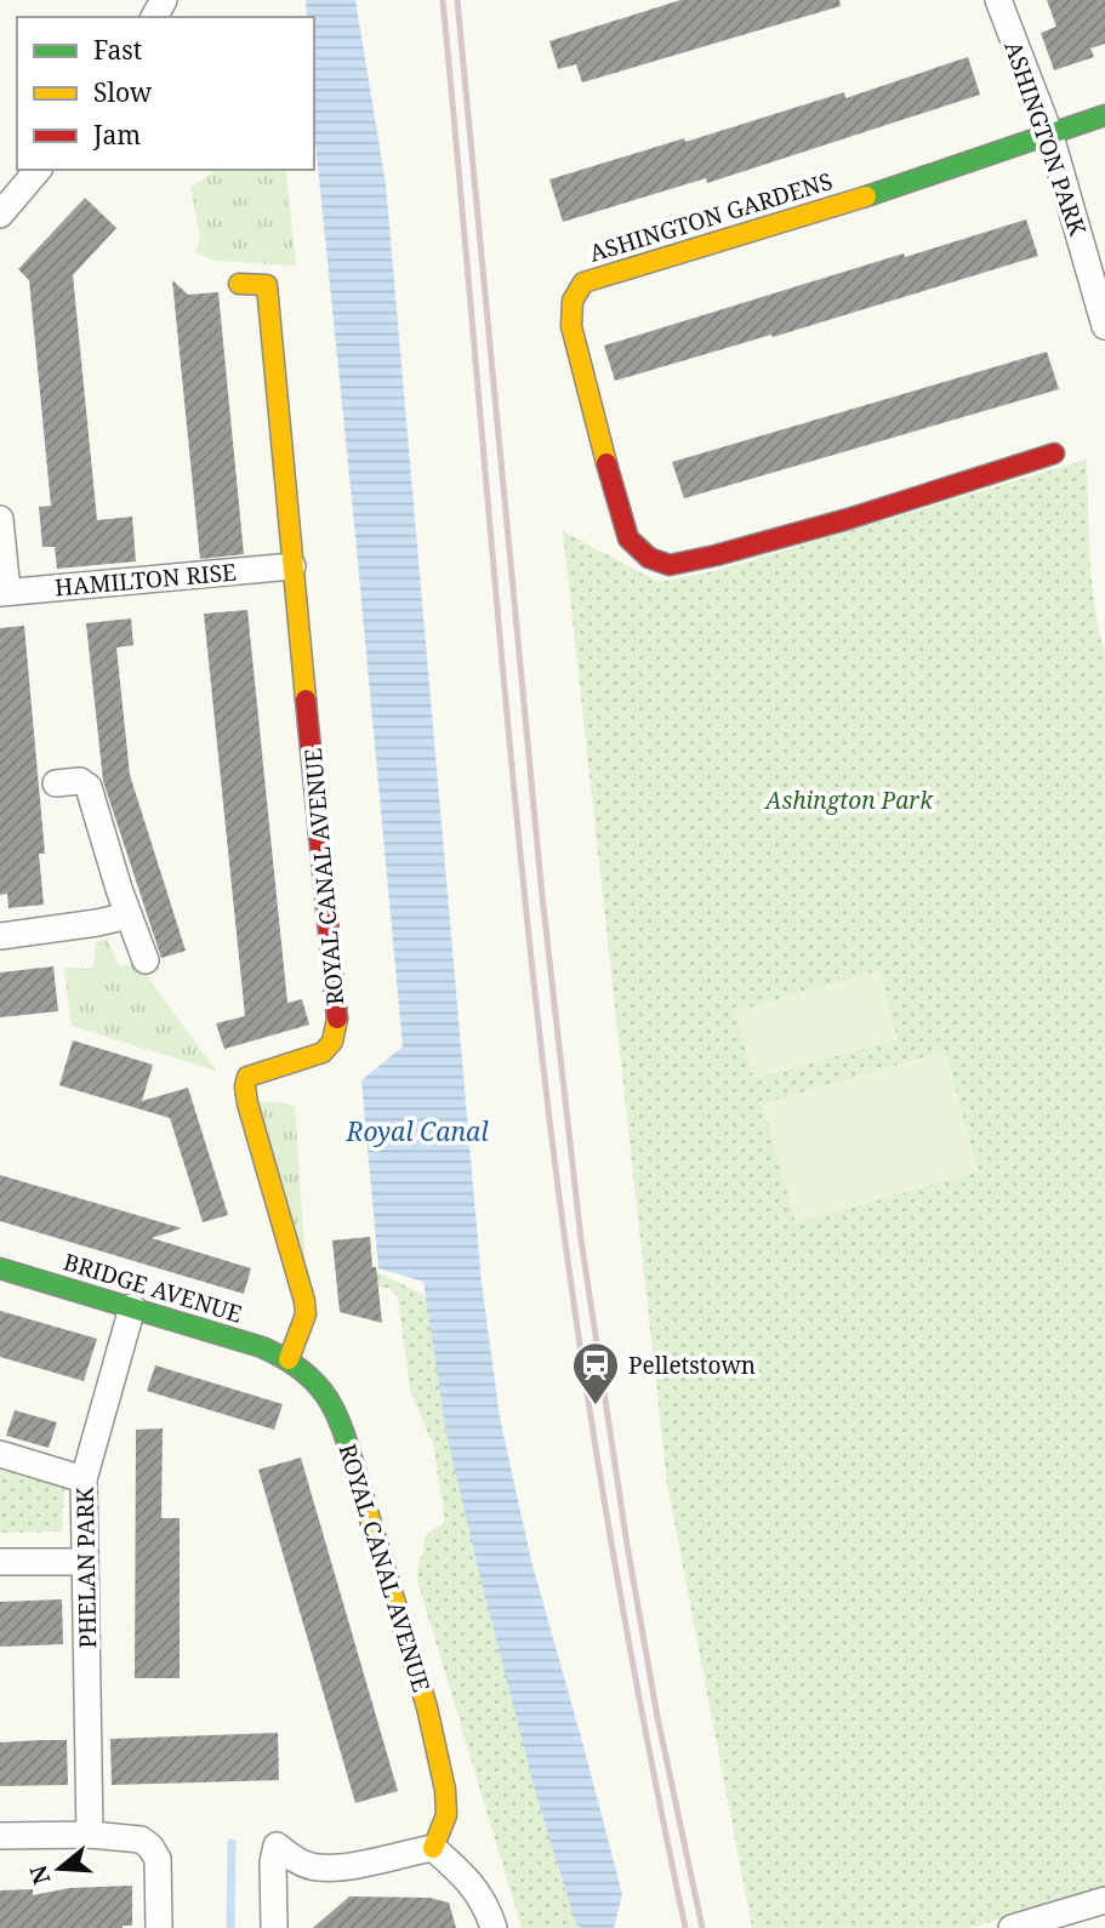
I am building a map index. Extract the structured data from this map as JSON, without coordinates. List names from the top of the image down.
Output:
{
  "streets": {
    "street": [
      "ASHINGTON PARK",
      "ASHINGTON GARDENS",
      "HAMILTON RISE",
      "ROYAL CANAL AVENUE",
      "BRIDGE AVENUE",
      "PHELAN PARK"
    ]
  },
  "crossings": [
    ["ASHINGTON PARK", "ASHINGTON GARDENS"],
    ["HAMILTON RISE", "ROYAL CANAL AVENUE"],
    ["ROYAL CANAL AVENUE", "BRIDGE AVENUE"],
    ["BRIDGE AVENUE", "PHELAN PARK"]
  ],
  "water": ["Royal Canal"],
  "parks": ["Ashington Park"],
  "places": {
    "station": ["Pelletstown"]
  },
  "legend": ["Fast", "Slow", "Jam"],
  "north": "left"
}
